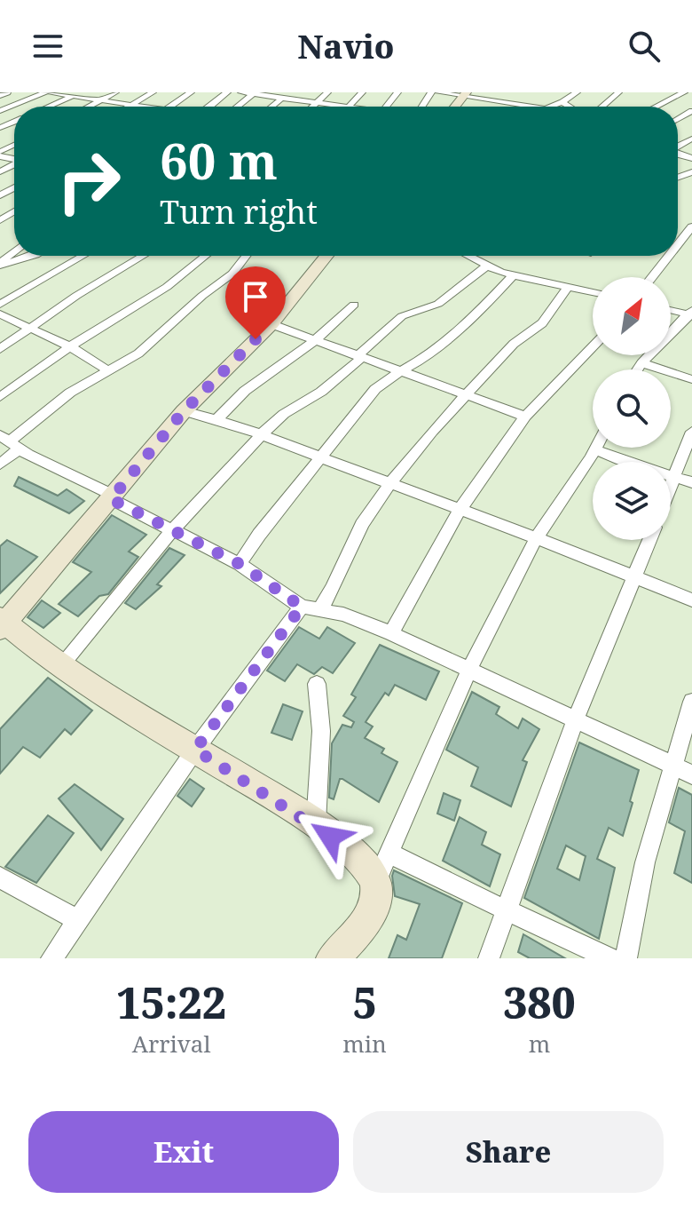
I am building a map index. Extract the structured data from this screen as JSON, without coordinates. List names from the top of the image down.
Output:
{
  "north": "top right",
  "page": {
    "header": "Navio",
    "turn": ["60 m", "Turn right"],
    "eta": [
      "15:22",
      "Arrival",
      "5",
      "min",
      "380",
      "m"
    ],
    "buttons": ["Exit", "Share"]
  }
}
